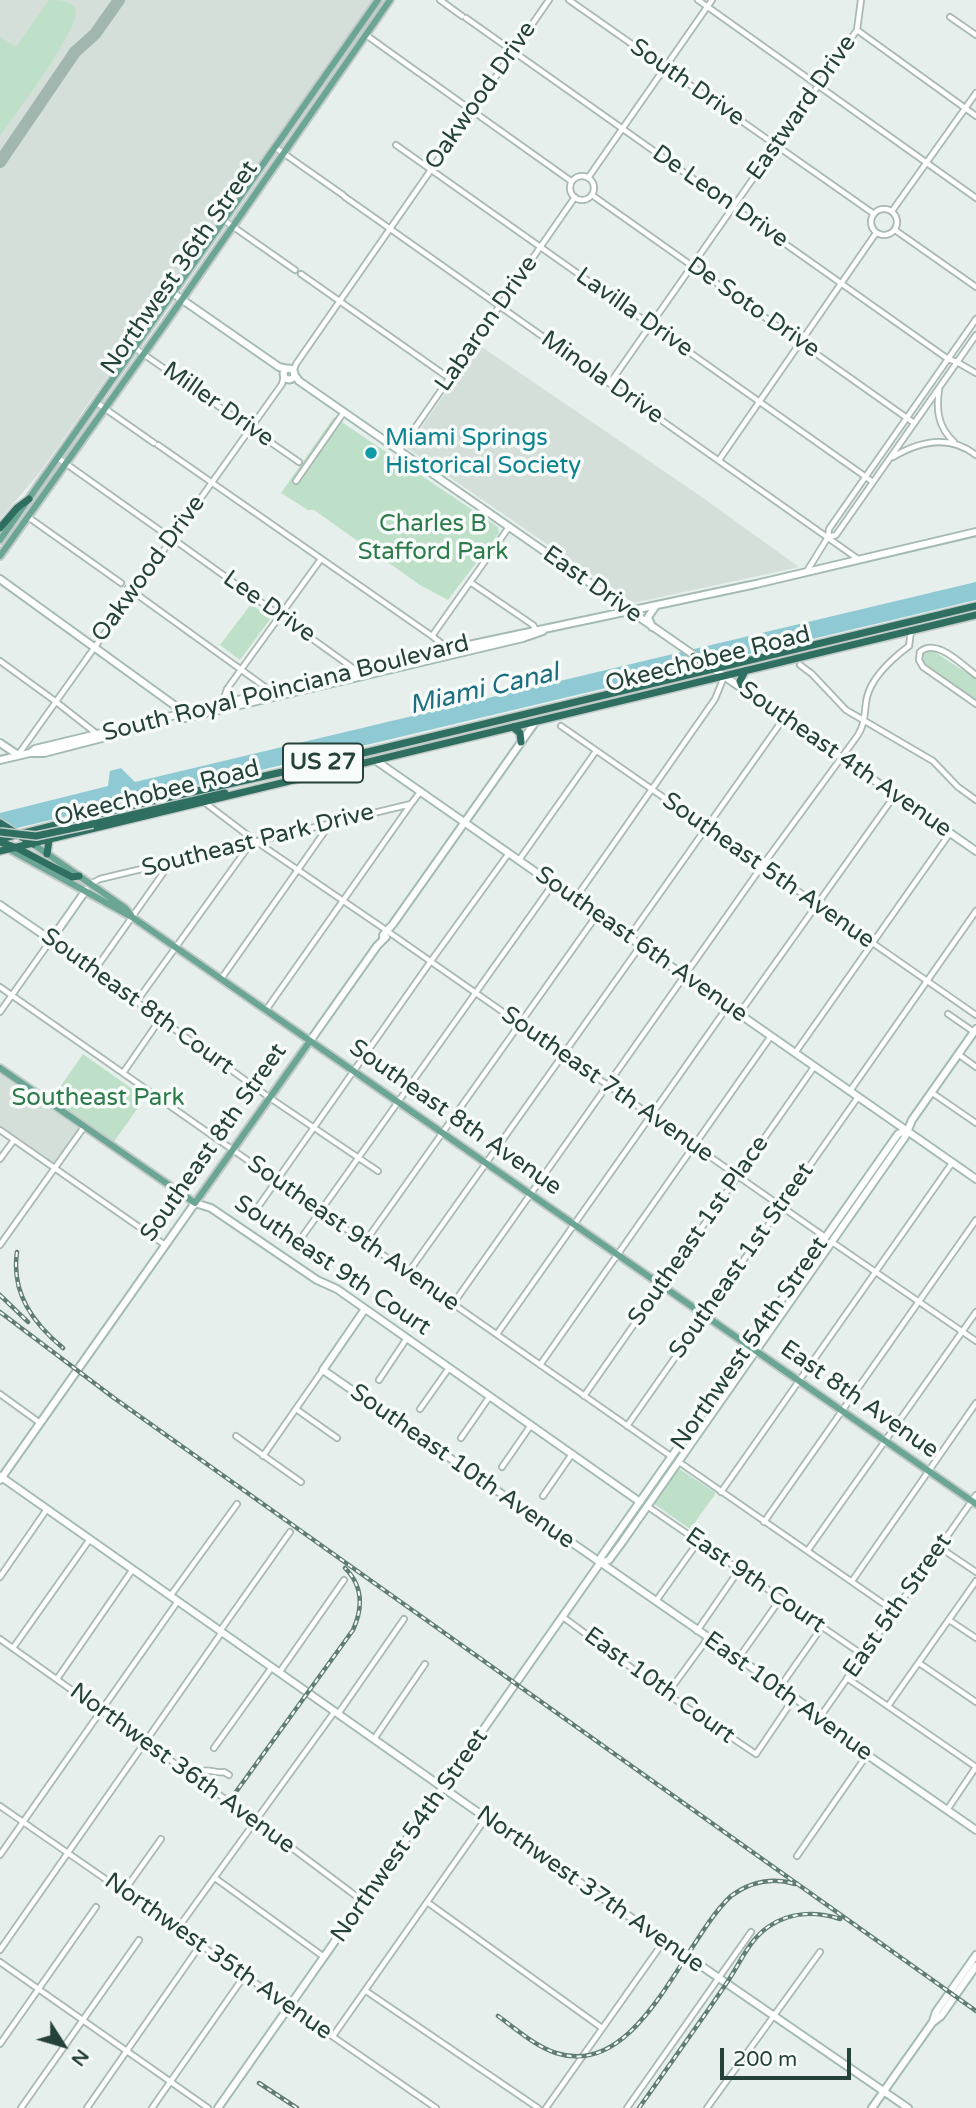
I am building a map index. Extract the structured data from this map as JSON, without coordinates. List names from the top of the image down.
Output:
{
  "streets": {
    "highway": ["Okeechobee Road", "US 27"],
    "main road": [
      "Northwest 36th Street",
      "Southeast 8th Avenue",
      "Southeast 8th Street",
      "Southeast 9th Court",
      "East 8th Avenue"
    ],
    "street": [
      "South Drive",
      "Oakwood Drive",
      "Eastward Drive",
      "De Leon Drive",
      "De Soto Drive",
      "Lavilla Drive",
      "Labaron Drive",
      "Minola Drive",
      "Miller Drive",
      "East Drive",
      "Lee Drive",
      "South Royal Poinciana Boulevard",
      "Southeast 4th Avenue",
      "Southeast Park Drive",
      "Southeast 5th Avenue",
      "Southeast 6th Avenue",
      "Southeast 8th Court",
      "Southeast 7th Avenue",
      "Southeast 1st Place",
      "Southeast 9th Avenue",
      "Southeast 1st Street",
      "Northwest 54th Street",
      "Southeast 10th Avenue",
      "East 9th Court",
      "East 5th Street",
      "East 10th Court",
      "East 10th Avenue",
      "Northwest 36th Avenue",
      "Northwest 37th Avenue",
      "Northwest 35th Avenue"
    ]
  },
  "crossings": [
    ["South Drive", "Eastward Drive"],
    ["Oakwood Drive", "De Leon Drive"],
    ["Oakwood Drive", "Lavilla Drive"],
    ["Oakwood Drive", "Minola Drive"],
    ["Oakwood Drive", "Miller Drive"],
    ["Oakwood Drive", "East Drive"],
    ["Oakwood Drive", "Lee Drive"],
    ["Oakwood Drive", "South Royal Poinciana Boulevard"],
    ["Eastward Drive", "De Leon Drive"],
    ["Eastward Drive", "De Soto Drive"],
    ["Eastward Drive", "Lavilla Drive"],
    ["Eastward Drive", "Minola Drive"],
    ["Northwest 36th Street", "Minola Drive"],
    ["Northwest 36th Street", "Miller Drive"],
    ["Northwest 36th Street", "East Drive"],
    ["Northwest 36th Street", "Lee Drive"],
    ["De Soto Drive", "Labaron Drive"],
    ["Lavilla Drive", "Labaron Drive"],
    ["Labaron Drive", "Minola Drive"],
    ["Labaron Drive", "East Drive"],
    ["Minola Drive", "South Royal Poinciana Boulevard"],
    ["East Drive", "Okeechobee Road"],
    ["East Drive", "South Royal Poinciana Boulevard"],
    ["East Drive", "Southeast 4th Avenue"],
    ["Lee Drive", "South Royal Poinciana Boulevard"],
    ["Okeechobee Road", "Southeast 4th Avenue"],
    ["Okeechobee Road", "Southeast 6th Avenue"],
    ["Okeechobee Road", "Southeast 7th Avenue"],
    ["Okeechobee Road", "Southeast 8th Street"],
    ["Southeast Park Drive", "Southeast 7th Avenue"],
    ["Southeast Park Drive", "Southeast 8th Avenue"],
    ["Southeast 6th Avenue", "Southeast 8th Street"],
    ["Southeast 6th Avenue", "Southeast 1st Place"],
    ["Southeast 6th Avenue", "Southeast 1st Street"],
    ["Southeast 6th Avenue", "Northwest 54th Street"],
    ["Southeast 8th Court", "Southeast 8th Street"],
    ["Southeast 7th Avenue", "Southeast 8th Street"],
    ["Southeast 7th Avenue", "Southeast 1st Place"],
    ["Southeast 7th Avenue", "Southeast 1st Street"],
    ["Southeast 7th Avenue", "Northwest 54th Street"],
    ["Southeast 8th Avenue", "Southeast 8th Street"],
    ["Southeast 8th Avenue", "Southeast 1st Place"],
    ["Southeast 8th Avenue", "Southeast 1st Street"],
    ["Southeast 8th Avenue", "Northwest 54th Street"],
    ["Southeast 8th Avenue", "East 8th Avenue"],
    ["Southeast 8th Street", "Southeast 9th Avenue"],
    ["Southeast 8th Street", "Southeast 9th Court"],
    ["Southeast 8th Street", "Northwest 37th Avenue"],
    ["Southeast 1st Place", "Southeast 9th Avenue"],
    ["Southeast 9th Avenue", "Southeast 1st Street"],
    ["Southeast 9th Avenue", "Northwest 54th Street"],
    ["Southeast 9th Avenue", "East 5th Street"],
    ["Southeast 9th Court", "Northwest 54th Street"],
    ["Southeast 9th Court", "East 9th Court"],
    ["Northwest 54th Street", "East 8th Avenue"],
    ["Northwest 54th Street", "Southeast 10th Avenue"],
    ["Northwest 54th Street", "East 9th Court"],
    ["Northwest 54th Street", "East 10th Court"],
    ["Northwest 54th Street", "East 10th Avenue"],
    ["Northwest 54th Street", "Northwest 36th Avenue"],
    ["Northwest 54th Street", "Northwest 37th Avenue"],
    ["Northwest 54th Street", "Northwest 35th Avenue"],
    ["East 8th Avenue", "East 5th Street"],
    ["Southeast 10th Avenue", "East 10th Avenue"],
    ["East 9th Court", "East 5th Street"],
    ["East 5th Street", "East 10th Avenue"],
    ["East 10th Court", "East 10th Avenue"]
  ],
  "water": ["Miami Canal"],
  "parks": ["Charles B Stafford Park", "Southeast Park"],
  "places": ["Miami Springs Historical Society"],
  "scale_bar": "200 m",
  "north": "bottom right"
}
